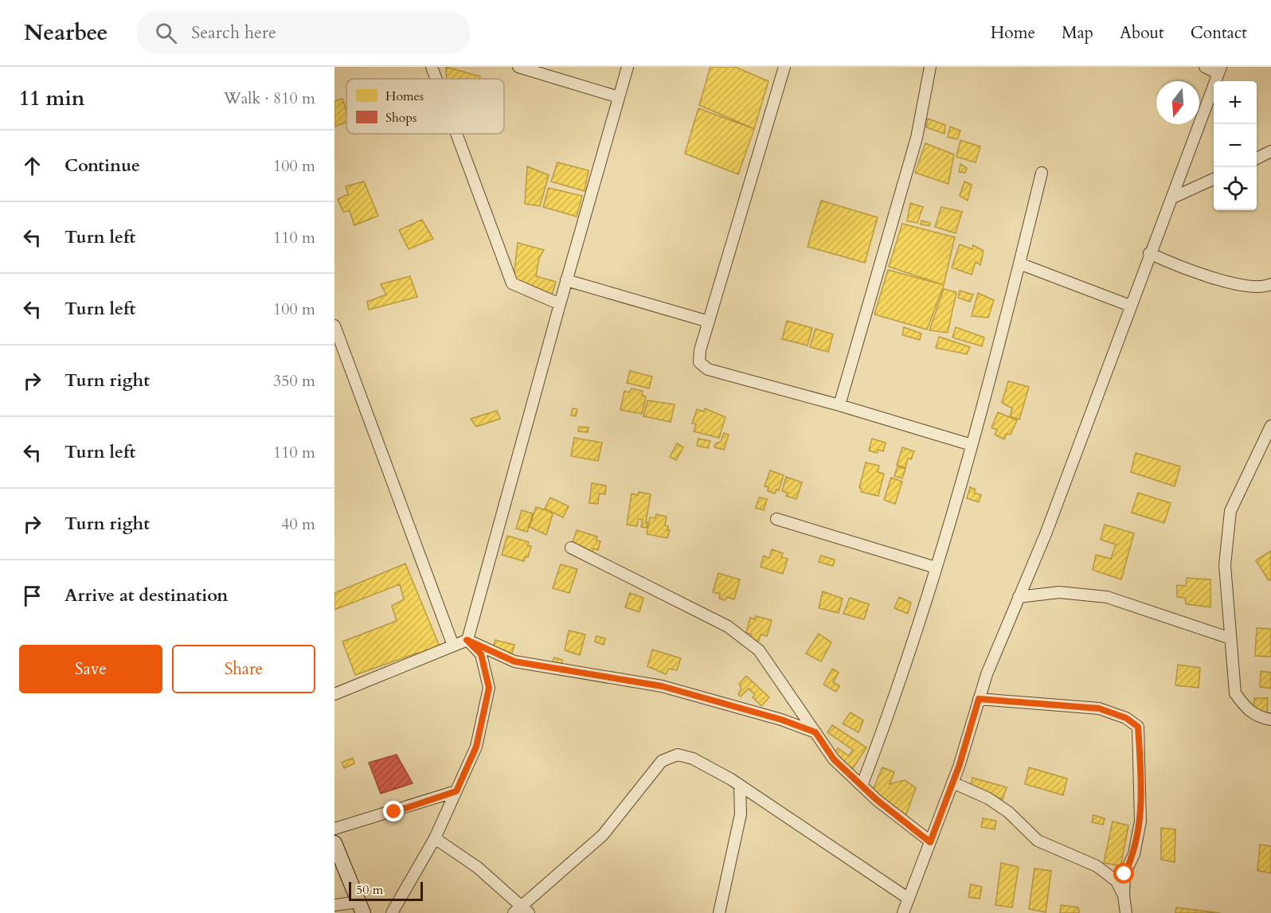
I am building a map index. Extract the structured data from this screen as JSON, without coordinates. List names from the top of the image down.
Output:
{
  "legend": ["Homes", "Shops"],
  "scale_bar": "50 m",
  "north": "bottom",
  "page": {
    "header": "Nearbee",
    "search": "Search here",
    "nav": [
      "Home",
      "Map",
      "About",
      "Contact"
    ],
    "heading": ["11 min", "Walk · 810 m"],
    "map_buttons": ["+", "−"],
    "list": [
      ["Continue", "100 m"],
      ["Turn left", "110 m"],
      ["Turn left", "100 m"],
      ["Turn right", "350 m"],
      ["Turn left", "110 m"],
      ["Turn right", "40 m"],
      "Arrive at destination"
    ],
    "buttons": ["Save", "Share"],
    "scale": "50 m"
  }
}
